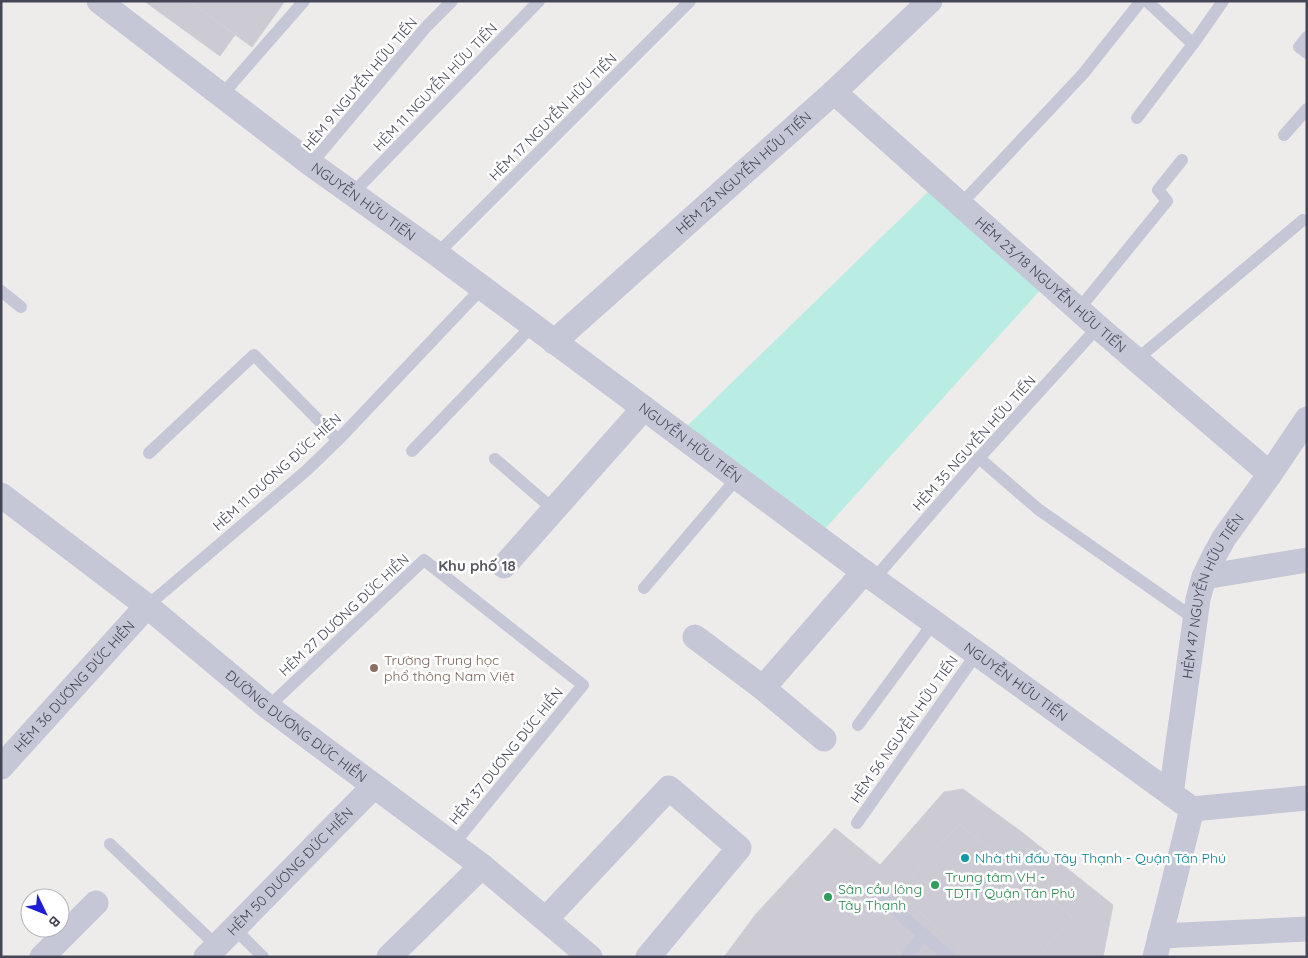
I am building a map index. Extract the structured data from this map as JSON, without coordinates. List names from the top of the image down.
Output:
{
  "streets": {
    "street": [
      "HẺM 23 NGUYỄN HỮU TIẾN",
      "NGUYỄN HỮU TIẾN",
      "HẺM 23/18 NGUYỄN HỮU TIẾN",
      "HẺM 47 NGUYỄN HỮU TIẾN",
      "HẺM 36 DƯƠNG ĐỨC HIỀN",
      "ĐƯỜNG DƯƠNG ĐỨC HIỀN",
      "HẺM 50 DƯƠNG ĐỨC HIỀN"
    ],
    "lane": [
      "HẺM 9 NGUYỄN HỮU TIẾN",
      "HẺM 11 NGUYỄN HỮU TIẾN",
      "HẺM 17 NGUYỄN HỮU TIẾN",
      "HẺM 35 NGUYỄN HỮU TIẾN",
      "HẺM 11 DƯƠNG ĐỨC HIỀN",
      "HẺM 27 DƯƠNG ĐỨC HIỀN",
      "HẺM 56 NGUYỄN HỮU TIẾN",
      "HẺM 37 DƯƠNG ĐỨC HIỀN"
    ]
  },
  "crossings": [
    ["HẺM 9 NGUYỄN HỮU TIẾN", "NGUYỄN HỮU TIẾN"],
    ["HẺM 11 NGUYỄN HỮU TIẾN", "NGUYỄN HỮU TIẾN"],
    ["HẺM 17 NGUYỄN HỮU TIẾN", "NGUYỄN HỮU TIẾN"],
    ["HẺM 23 NGUYỄN HỮU TIẾN", "NGUYỄN HỮU TIẾN"],
    ["HẺM 23 NGUYỄN HỮU TIẾN", "HẺM 23/18 NGUYỄN HỮU TIẾN"],
    ["NGUYỄN HỮU TIẾN", "HẺM 35 NGUYỄN HỮU TIẾN"],
    ["NGUYỄN HỮU TIẾN", "HẺM 11 DƯƠNG ĐỨC HIỀN"],
    ["NGUYỄN HỮU TIẾN", "HẺM 47 NGUYỄN HỮU TIẾN"],
    ["NGUYỄN HỮU TIẾN", "HẺM 56 NGUYỄN HỮU TIẾN"],
    ["HẺM 23/18 NGUYỄN HỮU TIẾN", "HẺM 35 NGUYỄN HỮU TIẾN"],
    ["HẺM 23/18 NGUYỄN HỮU TIẾN", "HẺM 47 NGUYỄN HỮU TIẾN"],
    ["HẺM 11 DƯƠNG ĐỨC HIỀN", "HẺM 36 DƯƠNG ĐỨC HIỀN"],
    ["HẺM 11 DƯƠNG ĐỨC HIỀN", "ĐƯỜNG DƯƠNG ĐỨC HIỀN"],
    ["HẺM 27 DƯƠNG ĐỨC HIỀN", "ĐƯỜNG DƯƠNG ĐỨC HIỀN"],
    ["HẺM 27 DƯƠNG ĐỨC HIỀN", "HẺM 37 DƯƠNG ĐỨC HIỀN"],
    ["HẺM 36 DƯƠNG ĐỨC HIỀN", "ĐƯỜNG DƯƠNG ĐỨC HIỀN"],
    ["ĐƯỜNG DƯƠNG ĐỨC HIỀN", "HẺM 37 DƯƠNG ĐỨC HIỀN"],
    ["ĐƯỜNG DƯƠNG ĐỨC HIỀN", "HẺM 50 DƯƠNG ĐỨC HIỀN"]
  ],
  "districts": ["Khu phố 18"],
  "places": [
    "Trường Trung học phổ thông Nam Việt",
    "Nhà thi đấu Tây Thạnh - Quận Tân Phú",
    "Trung tâm VH - TDTT Quận Tân Phú",
    "Sân cầu lông Tây Thạnh"
  ],
  "north": "bottom right"
}
